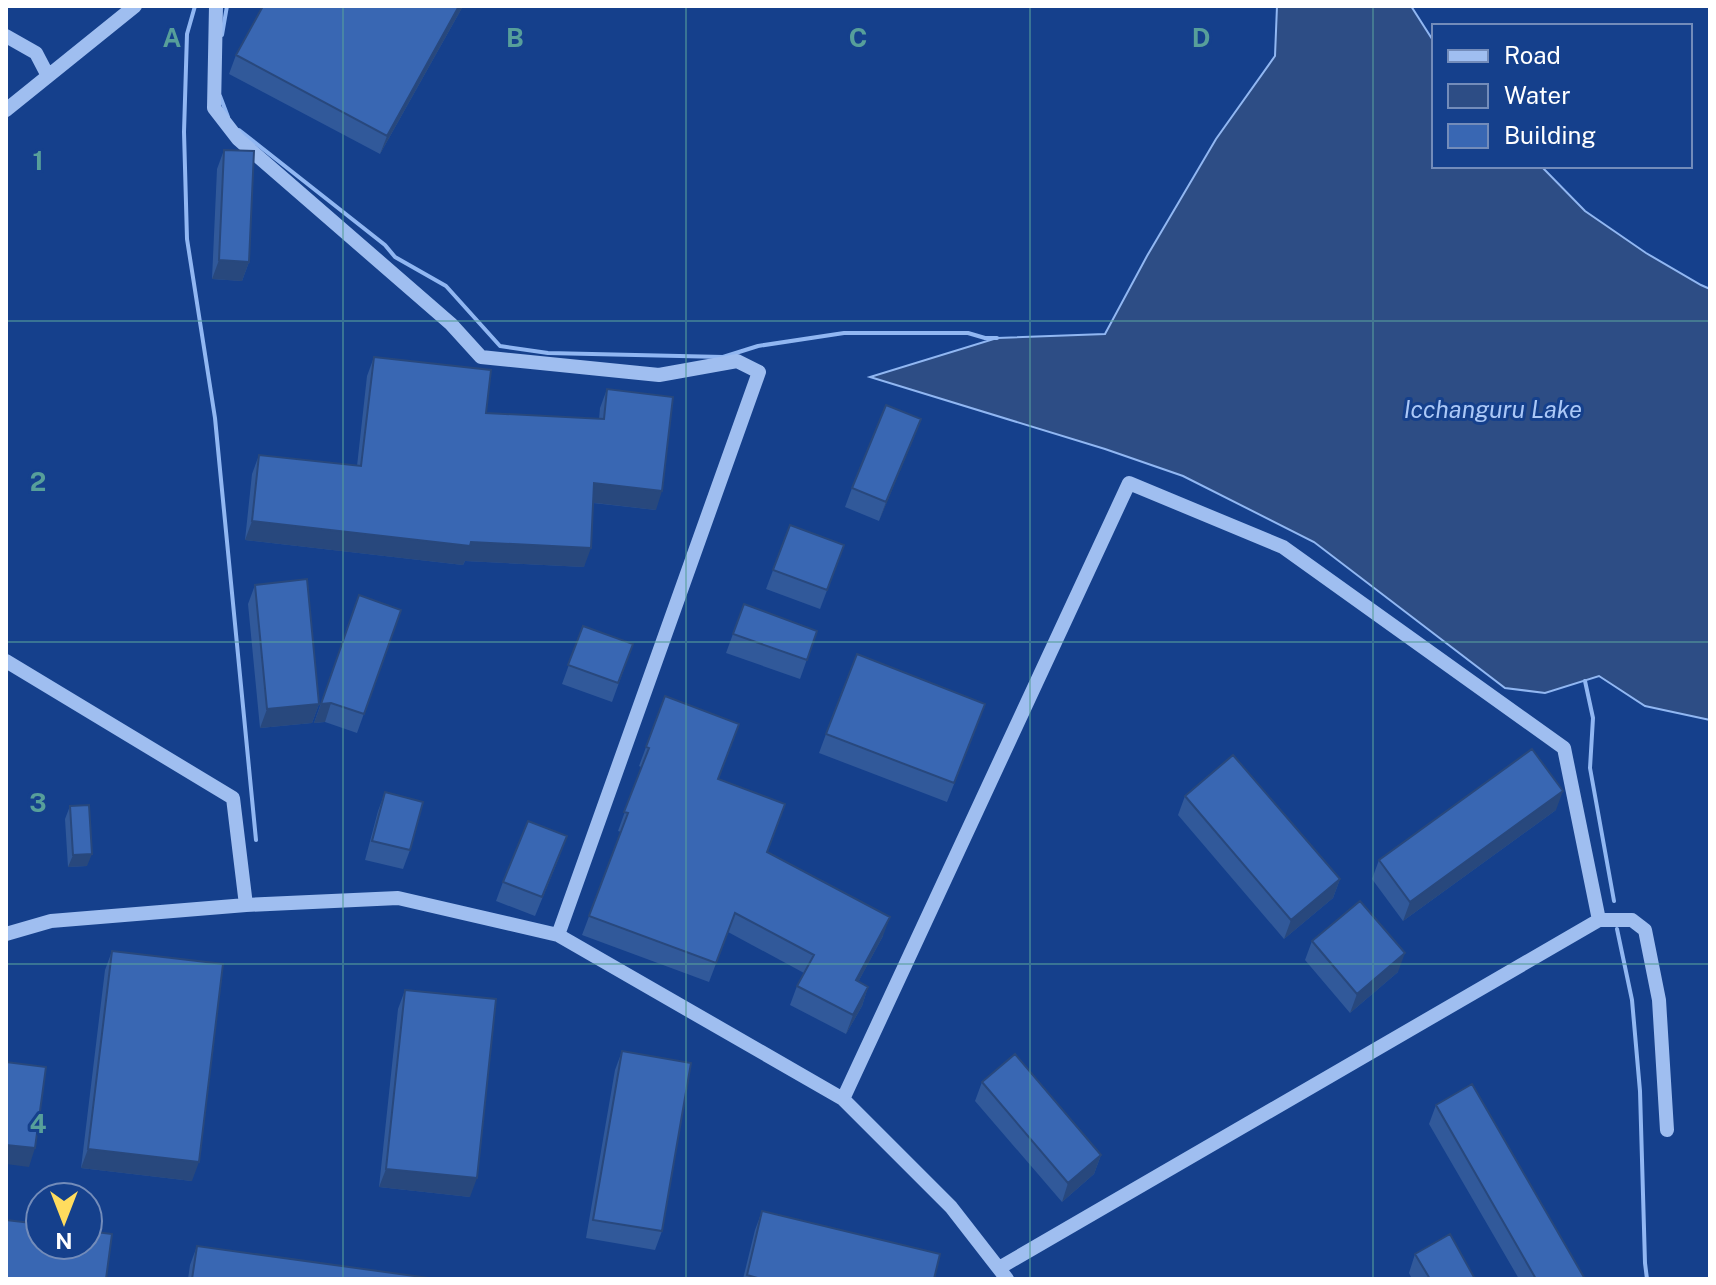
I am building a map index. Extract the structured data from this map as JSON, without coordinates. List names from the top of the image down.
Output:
{
  "water": ["Icchanguru Lake"],
  "legend": ["Road", "Water", "Building"],
  "north": "bottom",
  "grid": {
    "columns": [
      "A",
      "B",
      "C",
      "D"
    ],
    "rows": [
      "1",
      "2",
      "3",
      "4"
    ]
  }
}
